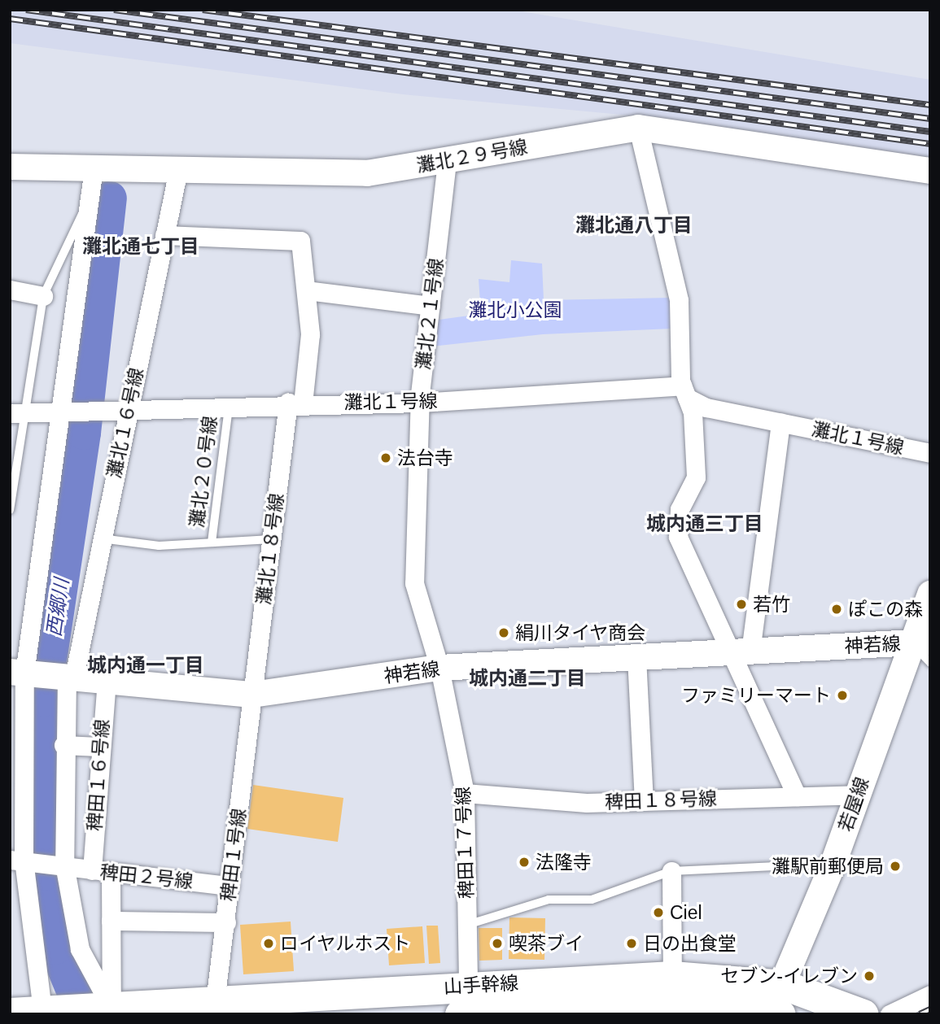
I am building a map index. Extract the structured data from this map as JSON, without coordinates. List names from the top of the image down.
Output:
{
  "streets": {
    "main road": ["山手幹線"],
    "street": [
      "灘北２９号線",
      "灘北２１号線",
      "灘北１号線",
      "灘北１６号線",
      "灘北１８号線",
      "神若線",
      "稗田１６号線",
      "稗田１８号線",
      "若屋線",
      "稗田１７号線",
      "稗田１号線",
      "稗田２号線"
    ],
    "lane": ["灘北２０号線"]
  },
  "crossings": [
    ["灘北２９号線", "灘北２１号線"],
    ["灘北２９号線", "灘北１６号線"],
    ["灘北２１号線", "灘北１号線"],
    ["灘北２１号線", "神若線"],
    ["灘北２１号線", "稗田１７号線"],
    ["灘北１号線", "灘北１６号線"],
    ["灘北１号線", "灘北２０号線"],
    ["灘北１号線", "灘北１８号線"],
    ["灘北１６号線", "灘北１８号線"],
    ["灘北１６号線", "神若線"],
    ["灘北１６号線", "稗田２号線"],
    ["灘北１６号線", "山手幹線"],
    ["灘北１８号線", "神若線"],
    ["灘北１８号線", "稗田１号線"],
    ["神若線", "稗田１６号線"],
    ["神若線", "若屋線"],
    ["神若線", "稗田１７号線"],
    ["神若線", "稗田１号線"],
    ["稗田１６号線", "稗田２号線"],
    ["稗田１８号線", "若屋線"],
    ["稗田１８号線", "稗田１７号線"],
    ["若屋線", "山手幹線"],
    ["稗田１７号線", "山手幹線"],
    ["稗田１号線", "稗田２号線"],
    ["稗田１号線", "山手幹線"]
  ],
  "districts": [
    "灘北通八丁目",
    "灘北通七丁目",
    "城内通三丁目",
    "城内通一丁目",
    "城内通二丁目"
  ],
  "water": ["西郷川"],
  "parks": ["灘北小公園"],
  "places": [
    "法台寺",
    "若竹",
    "ぽこの森",
    "絹川タイヤ商会",
    "ファミリーマート",
    "法隆寺",
    "灘駅前郵便局",
    "Ciel",
    "ロイヤルホスト",
    "喫茶ブイ",
    "日の出食堂",
    "セブン-イレブン"
  ]
}
